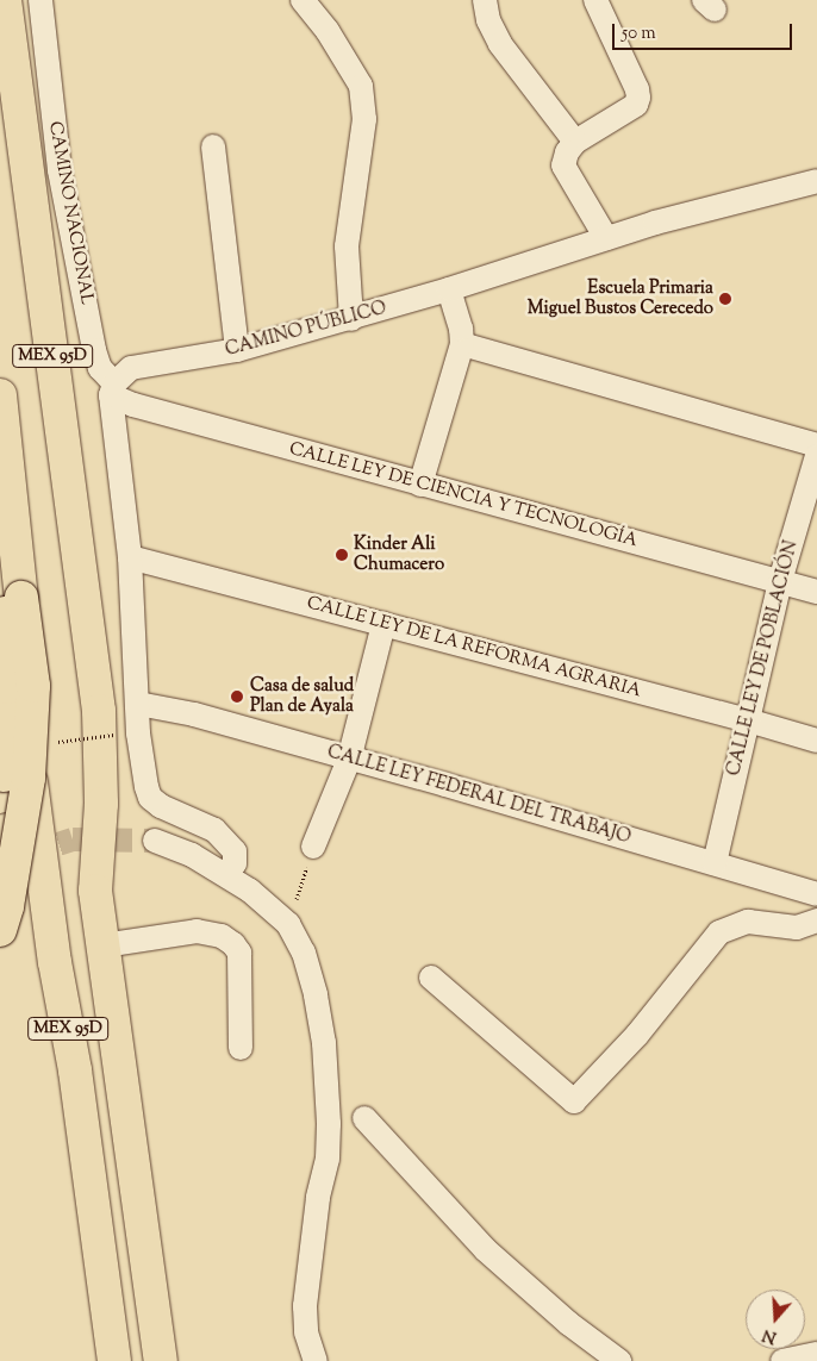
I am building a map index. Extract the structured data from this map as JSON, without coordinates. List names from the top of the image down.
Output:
{
  "streets": {
    "highway": ["MEX 95D"],
    "street": [
      "CAMINO NACIONAL",
      "CAMINO PÚBLICO",
      "CALLE LEY DE CIENCIA Y TECNOLOGÍA",
      "CALLE LEY DE LA REFORMA AGRARIA",
      "CALLE LEY DE POBLACIÓN",
      "CALLE LEY FEDERAL DEL TRABAJO"
    ]
  },
  "crossings": [
    ["CAMINO NACIONAL", "CAMINO PÚBLICO"],
    ["CAMINO NACIONAL", "CALLE LEY DE CIENCIA Y TECNOLOGÍA"],
    ["CAMINO PÚBLICO", "CALLE LEY DE CIENCIA Y TECNOLOGÍA"],
    ["CALLE LEY DE CIENCIA Y TECNOLOGÍA", "CALLE LEY DE POBLACIÓN"],
    ["CALLE LEY DE LA REFORMA AGRARIA", "CALLE LEY DE POBLACIÓN"],
    ["CALLE LEY DE POBLACIÓN", "CALLE LEY FEDERAL DEL TRABAJO"]
  ],
  "places": ["Escuela Primaria Miguel Bustos Cerecedo", "Kinder Ali Chumacero", "Casa de salud Plan de Ayala"],
  "scale_bar": "50 m",
  "north": "bottom"
}
